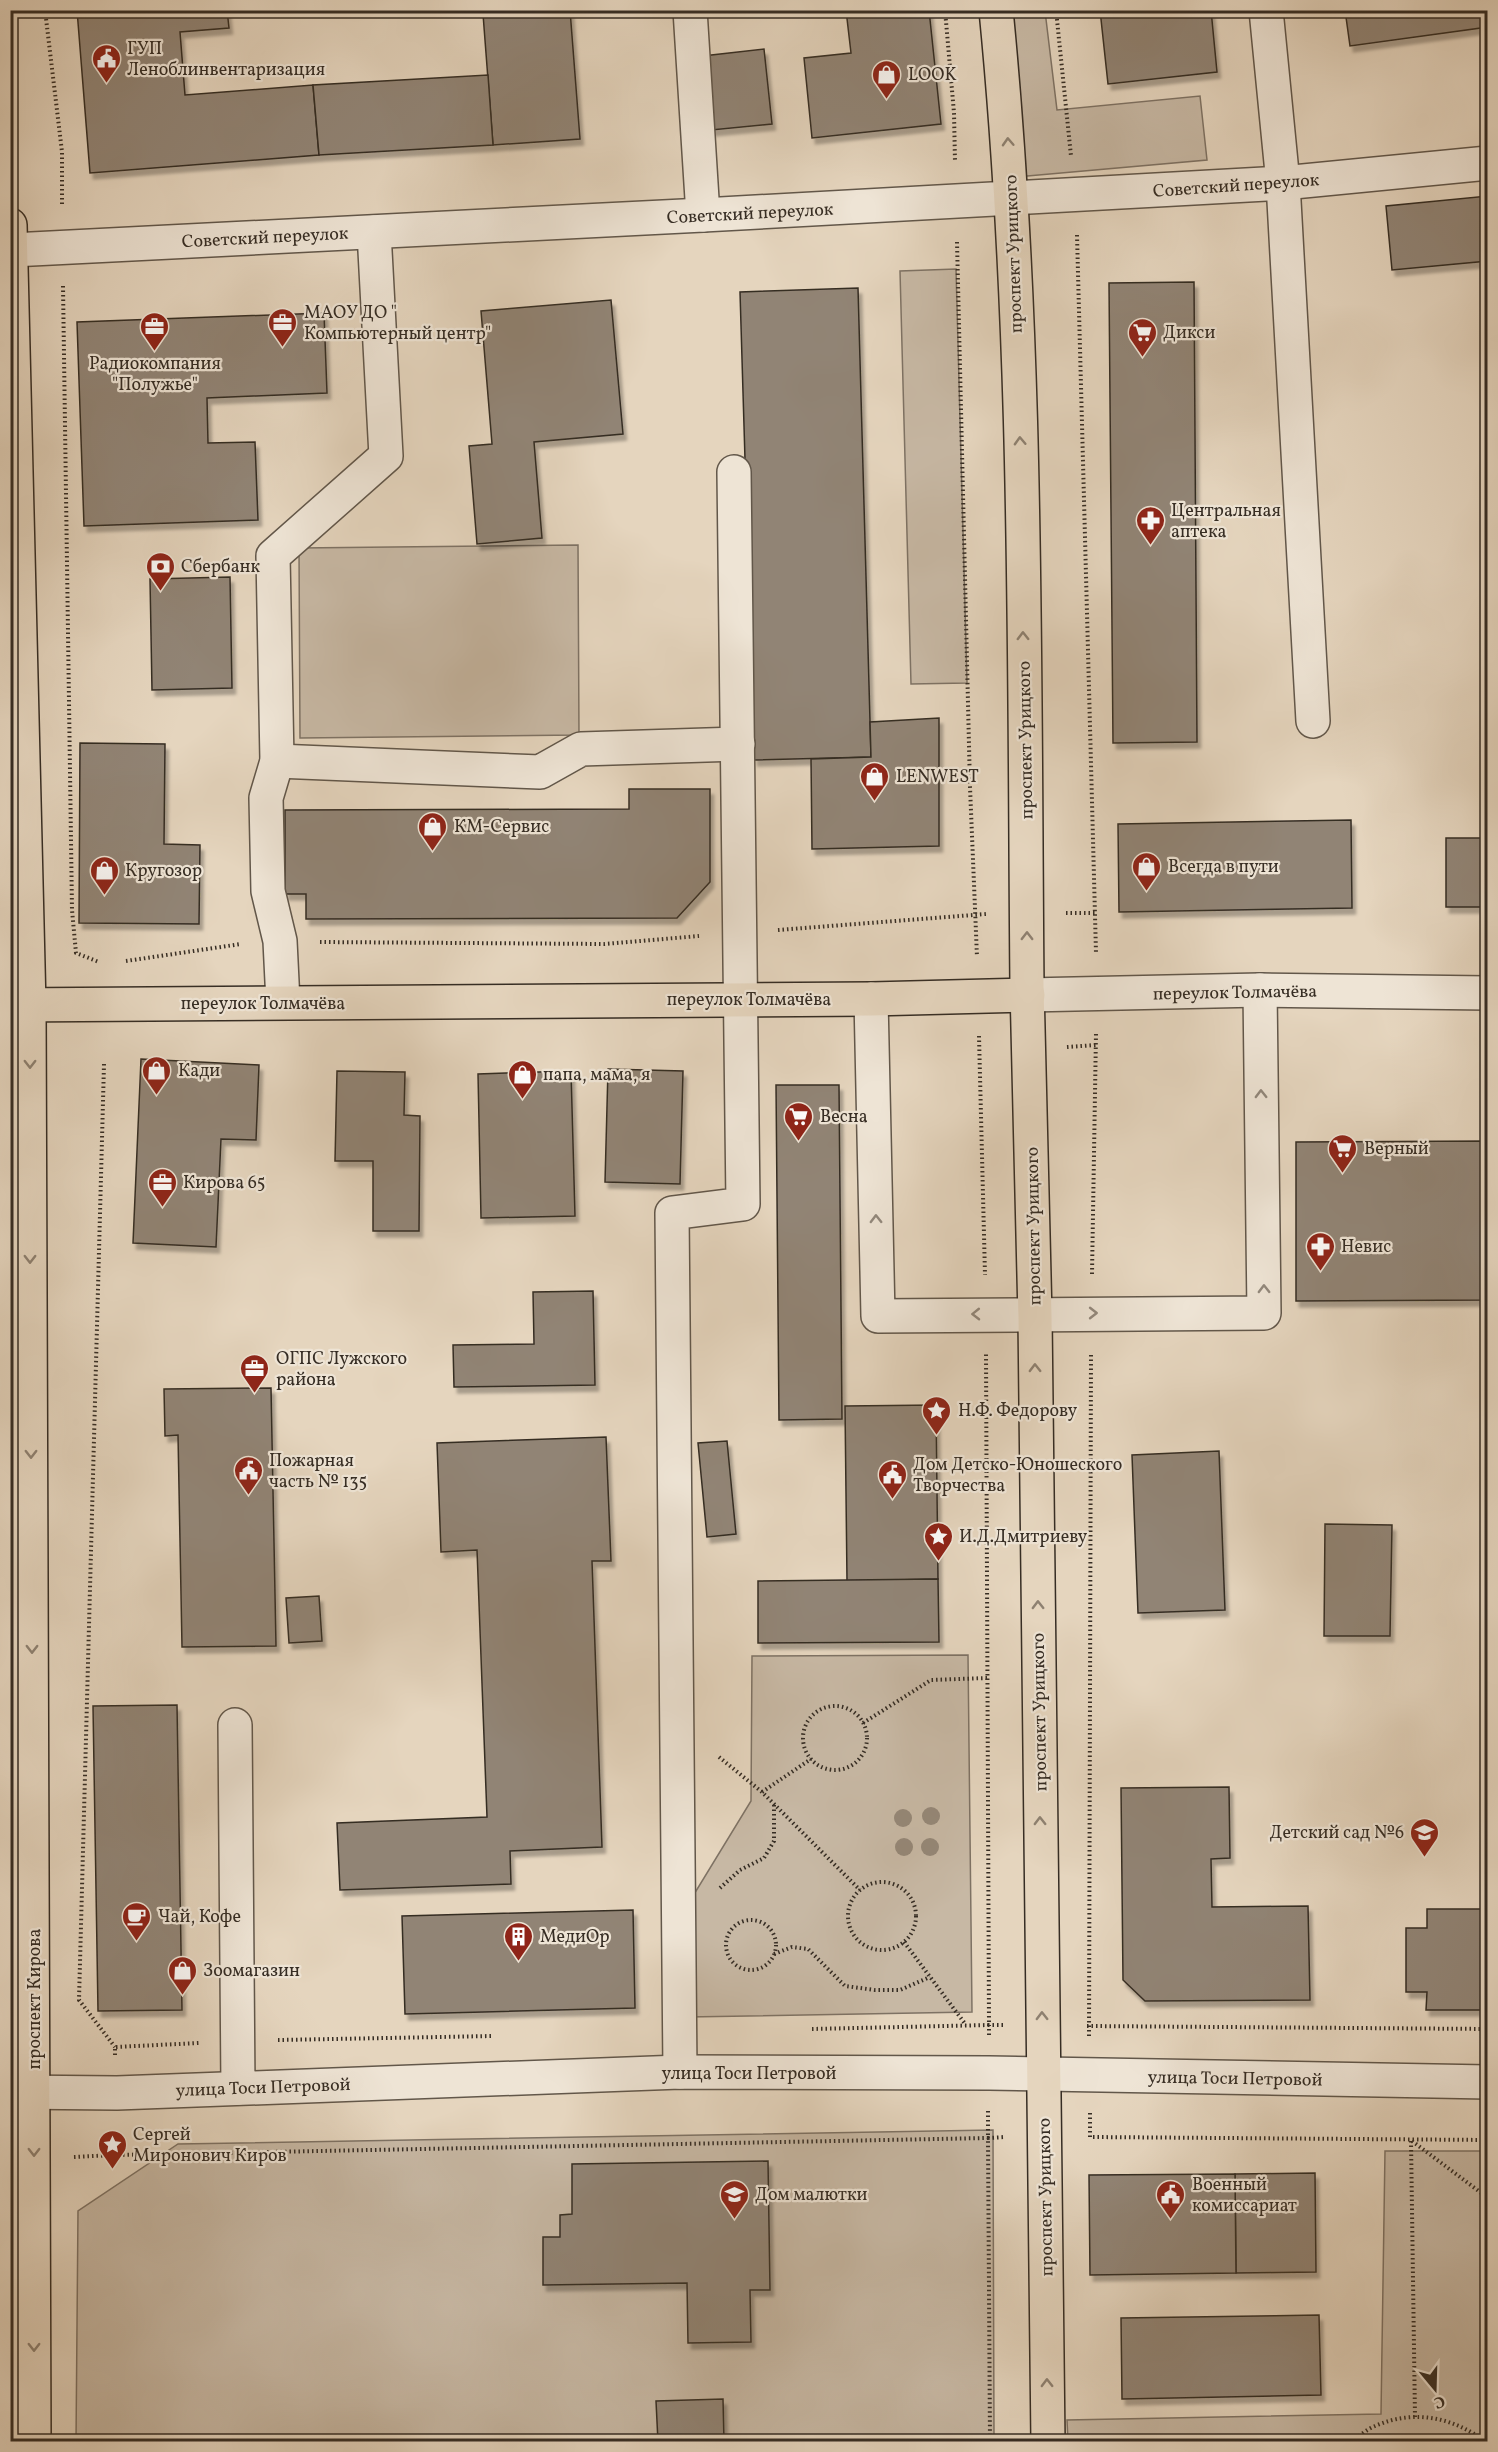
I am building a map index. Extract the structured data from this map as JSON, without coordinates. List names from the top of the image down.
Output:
{
  "streets": {
    "main road": ["проспект Урицкого", "переулок Толмачёва", "проспект Кирова"],
    "street": ["Советский переулок", "улица Тоси Петровой"]
  },
  "crossings": [
    ["Советский переулок", "проспект Урицкого"],
    ["Советский переулок", "проспект Кирова"],
    ["проспект Урицкого", "переулок Толмачёва"],
    ["проспект Урицкого", "улица Тоси Петровой"],
    ["переулок Толмачёва", "проспект Кирова"],
    ["проспект Кирова", "улица Тоси Петровой"]
  ],
  "one_way": ["проспект Урицкого", "проспект Кирова"],
  "places": {
    "public building": [
      "ГУП Леноблинвентаризация",
      "Пожарная часть № 135",
      "Дом Детско-Юношеского Творчества",
      "Военный комиссариат"
    ],
    "shop": [
      "LOOK",
      "LENWEST",
      "КМ-Сервис",
      "Всегда в пути",
      "Кругозор",
      "Кади",
      "папа, мама, я",
      "Зоомагазин"
    ],
    "office": [
      "МАОУ ДО \" Компьютерный центр\"",
      "Радиокомпания \"Полужье\"",
      "Кирова 65",
      "ОГПС Лужского района"
    ],
    "supermarket": ["Дикси", "Весна", "Верный"],
    "pharmacy": ["Центральная аптека", "Невис"],
    "bank": ["Сбербанк"],
    "place": ["Н.Ф. Федорову", "И.Д.Дмитриеву", "Сергей Миронович Киров"],
    "school or university": ["Детский сад №6", "Дом малютки"],
    "cafe": ["Чай, Кофе"],
    "building": ["МедиОр"]
  },
  "north": "bottom"
}
